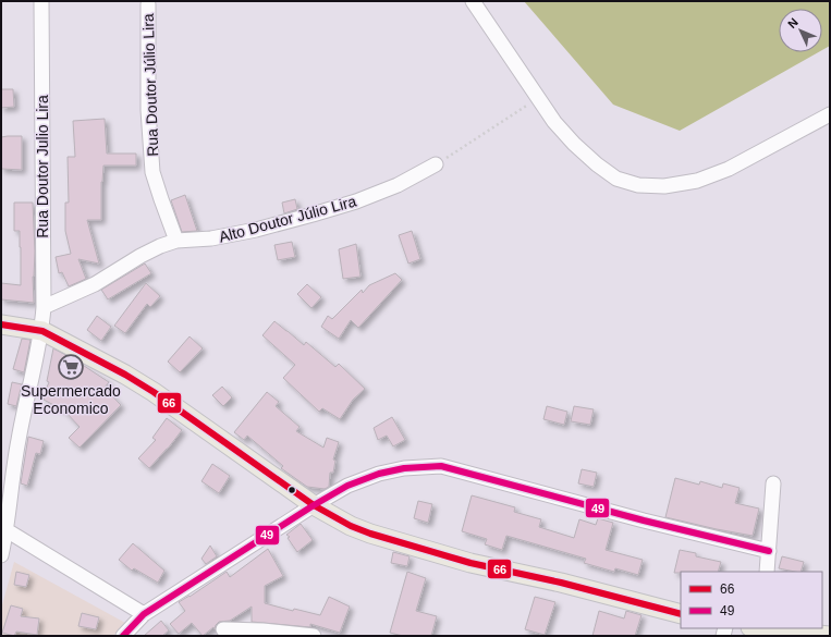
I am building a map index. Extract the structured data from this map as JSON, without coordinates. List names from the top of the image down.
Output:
{
  "streets": {
    "street": ["Rua Doutor Júlio Lira", "Rua Doutor Julio Lira", "Alto Doutor Júlio Lira"]
  },
  "crossings": [
    ["Rua Doutor Júlio Lira", "Alto Doutor Júlio Lira"],
    ["Rua Doutor Julio Lira", "Alto Doutor Júlio Lira"]
  ],
  "places": {
    "supermarket": ["Supermercado Economico"]
  },
  "lines": ["transit line 66", "transit line 49"],
  "legend": ["66", "49"],
  "north": "top left"
}
